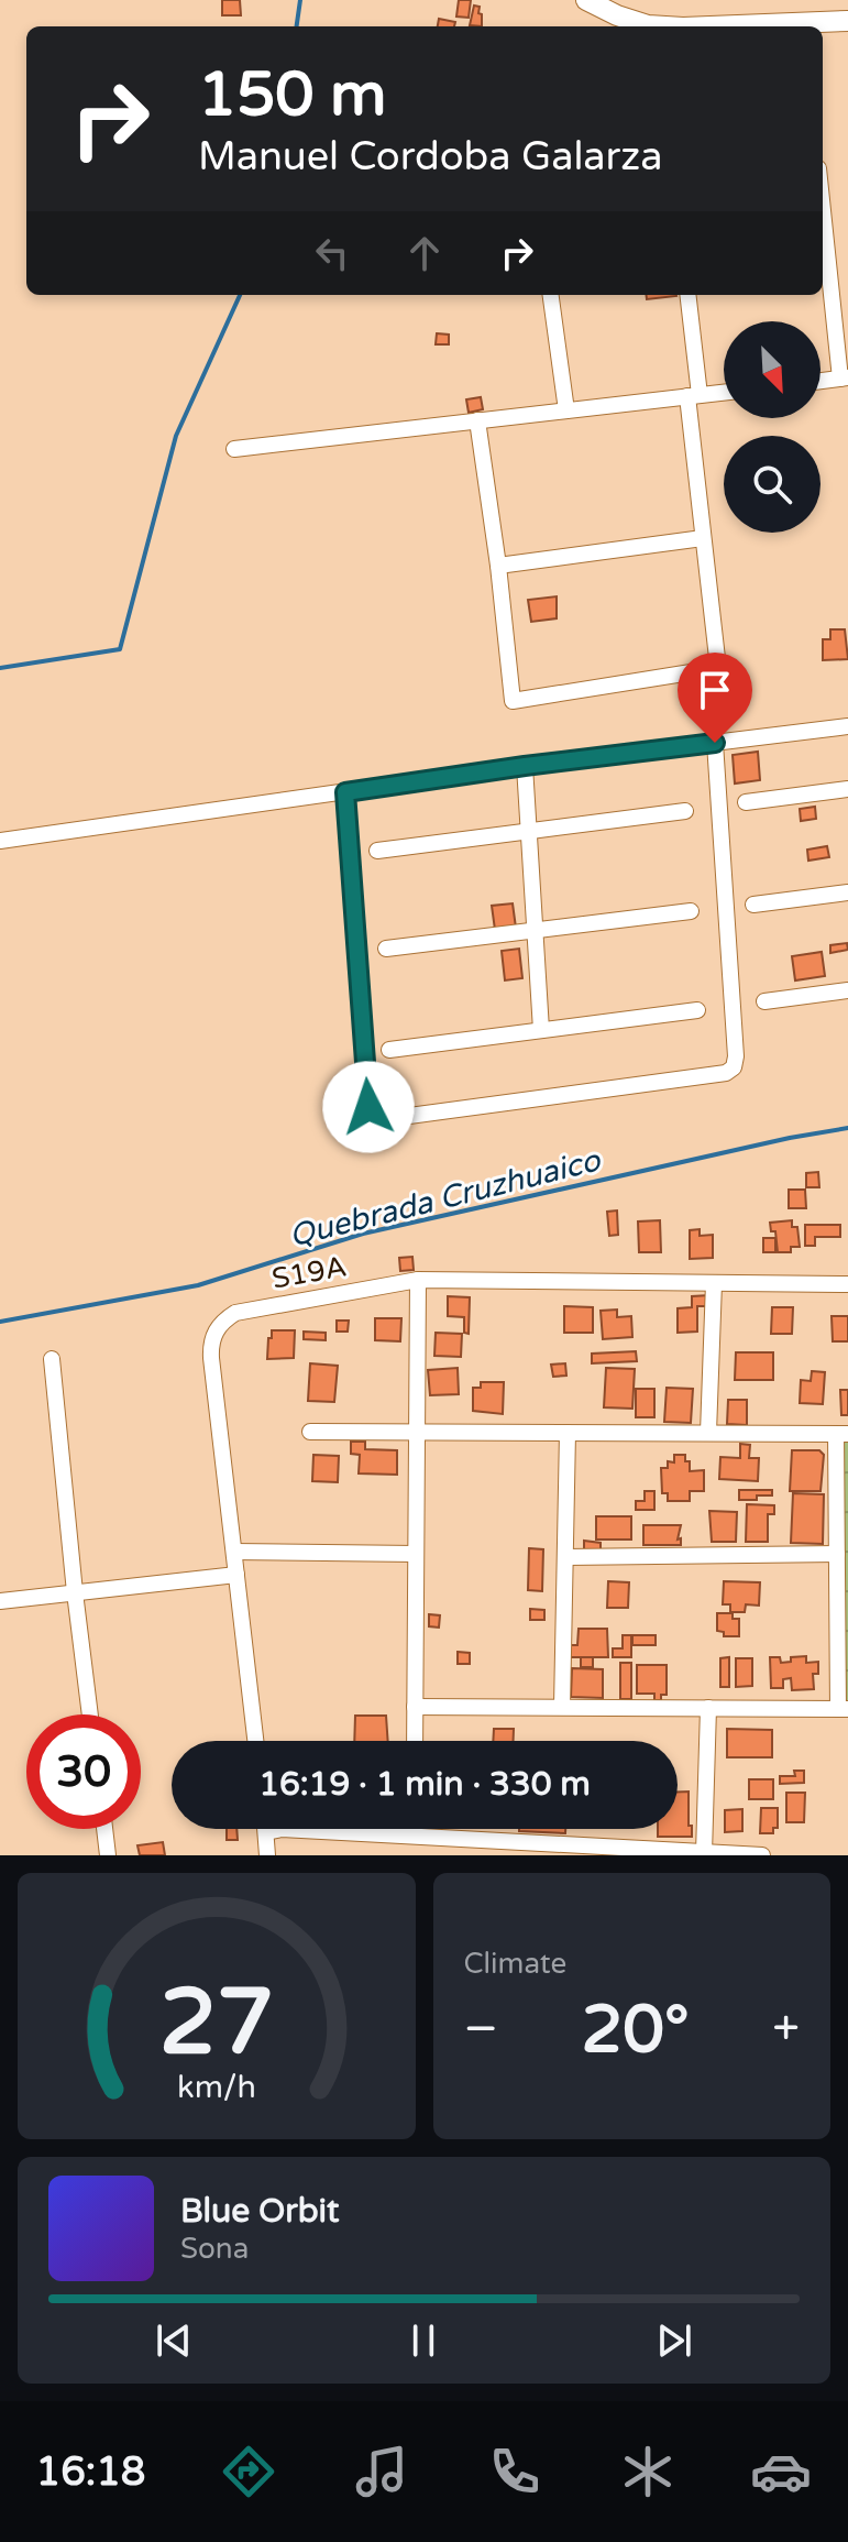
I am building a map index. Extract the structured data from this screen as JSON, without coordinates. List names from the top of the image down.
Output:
{
  "streets": {
    "street": ["S19A"]
  },
  "water": ["Quebrada Cruzhuaico"],
  "north": "bottom right",
  "page": {
    "turn": ["150 m", "Manuel Cordoba Galarza"],
    "limit": "30",
    "trip": "16:19 · 1 min · 330 m",
    "tile": "Climate",
    "heat": ["−", "20°", "+"],
    "song": ["Blue Orbit", "Sona"],
    "tabs": "16:18",
    "gauge": ["27", "km/h"]
  }
}
